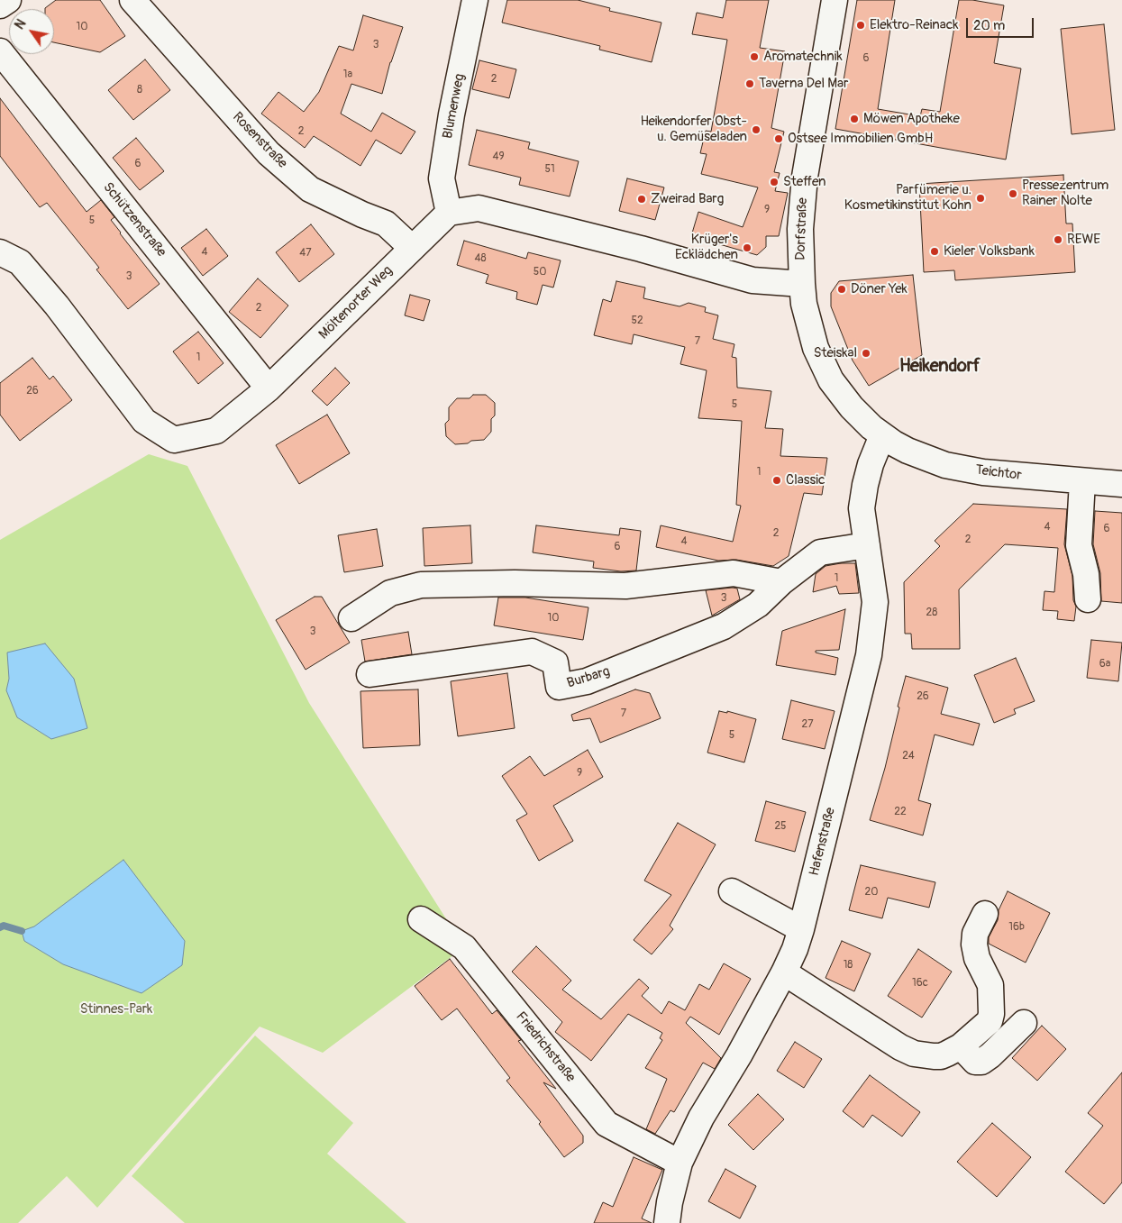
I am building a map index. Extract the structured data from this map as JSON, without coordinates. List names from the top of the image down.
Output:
{
  "streets": {
    "street": [
      "Blumenweg",
      "Rosenstraße",
      "Schützenstraße",
      "Dorfstraße",
      "Möltenorter Weg",
      "Teichtor",
      "Burbarg",
      "Hafenstraße",
      "Friedrichstraße"
    ]
  },
  "crossings": [
    ["Blumenweg", "Möltenorter Weg"],
    ["Rosenstraße", "Möltenorter Weg"],
    ["Schützenstraße", "Möltenorter Weg"],
    ["Dorfstraße", "Teichtor"],
    ["Dorfstraße", "Hafenstraße"],
    ["Teichtor", "Hafenstraße"],
    ["Burbarg", "Hafenstraße"],
    ["Hafenstraße", "Friedrichstraße"]
  ],
  "districts": ["Heikendorf"],
  "parks": ["Stinnes-Park"],
  "places": [
    "Elektro-Reinack",
    "Aromatechnik",
    "Taverna Del Mar",
    "Möwen Apotheke",
    "Heikendorfer Obst- u. Gemüseladen",
    "Ostsee Immobilien GmbH",
    "Steffen",
    "Pressezentrum Rainer Nolte",
    "Parfümerie u. Kosmetikinstitut Kohn",
    "Zweirad Barg",
    "REWE",
    "Krüger's Ecklädchen",
    "Kieler Volksbank",
    "Döner Yek",
    "Steiskal",
    "Classic"
  ],
  "house_numbers": [
    "10",
    "3",
    "6",
    "1a",
    "2",
    "8",
    "2",
    "49",
    "6",
    "51",
    "9",
    "5",
    "4",
    "47",
    "48",
    "50",
    "3",
    "2",
    "52",
    "7",
    "1",
    "26",
    "5",
    "1",
    "4",
    "6",
    "2",
    "2",
    "4",
    "6",
    "1",
    "3",
    "28",
    "10",
    "3",
    "6a",
    "26",
    "7",
    "27",
    "5",
    "24",
    "9",
    "22",
    "25",
    "20",
    "16b",
    "18",
    "16c"
  ],
  "scale_bar": "20 m",
  "north": "top left"
}
